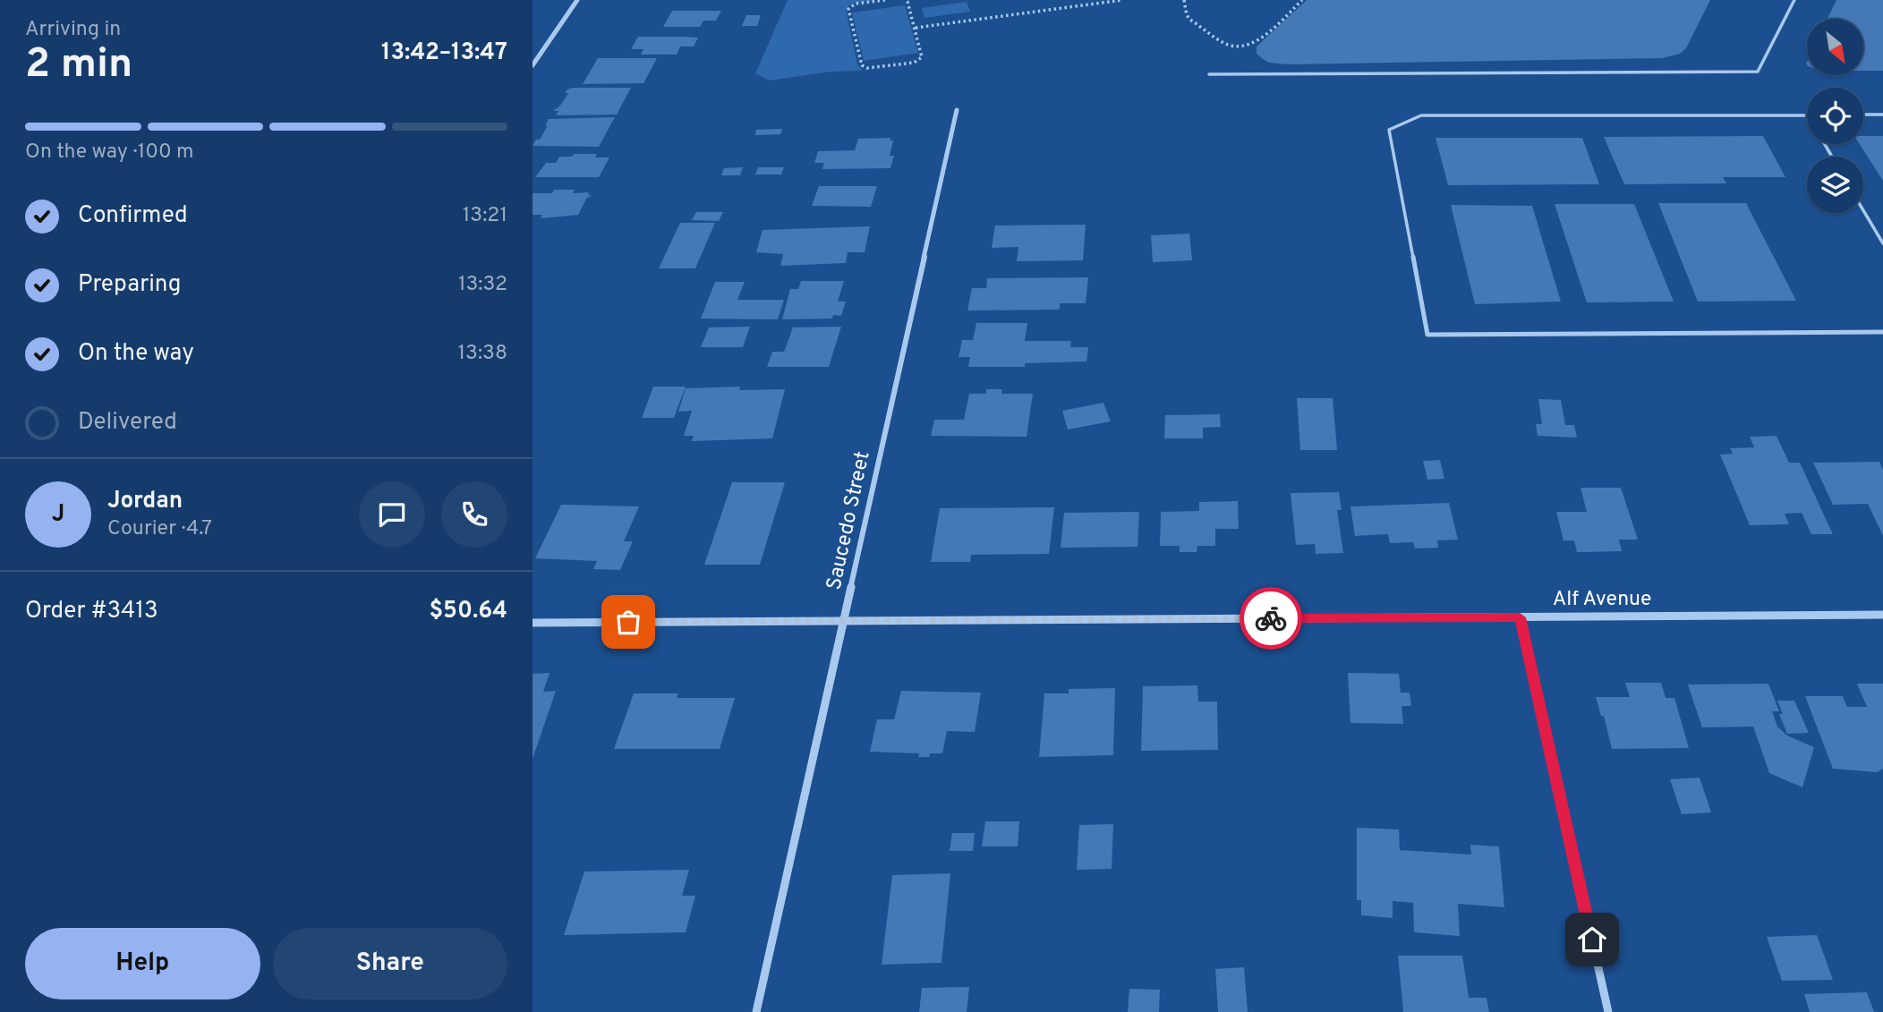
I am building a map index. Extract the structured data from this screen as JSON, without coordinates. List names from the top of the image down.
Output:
{
  "streets": {
    "street": ["Saucedo Street", "Alf Avenue"]
  },
  "crossings": [
    ["Saucedo Street", "Alf Avenue"]
  ],
  "north": "bottom right",
  "page": {
    "heading": ["2 min", "Arriving in", "13:42–13:47"],
    "panel": [
      "Jordan",
      "Courier · 4.7",
      "Order #3413",
      "$50.64"
    ],
    "bar": "On the way · 100 m",
    "list": [
      ["Confirmed", "13:21"],
      ["Preparing", "13:32"],
      ["On the way", "13:38"],
      "Delivered"
    ],
    "round": "J",
    "buttons": ["Help", "Share"]
  }
}
